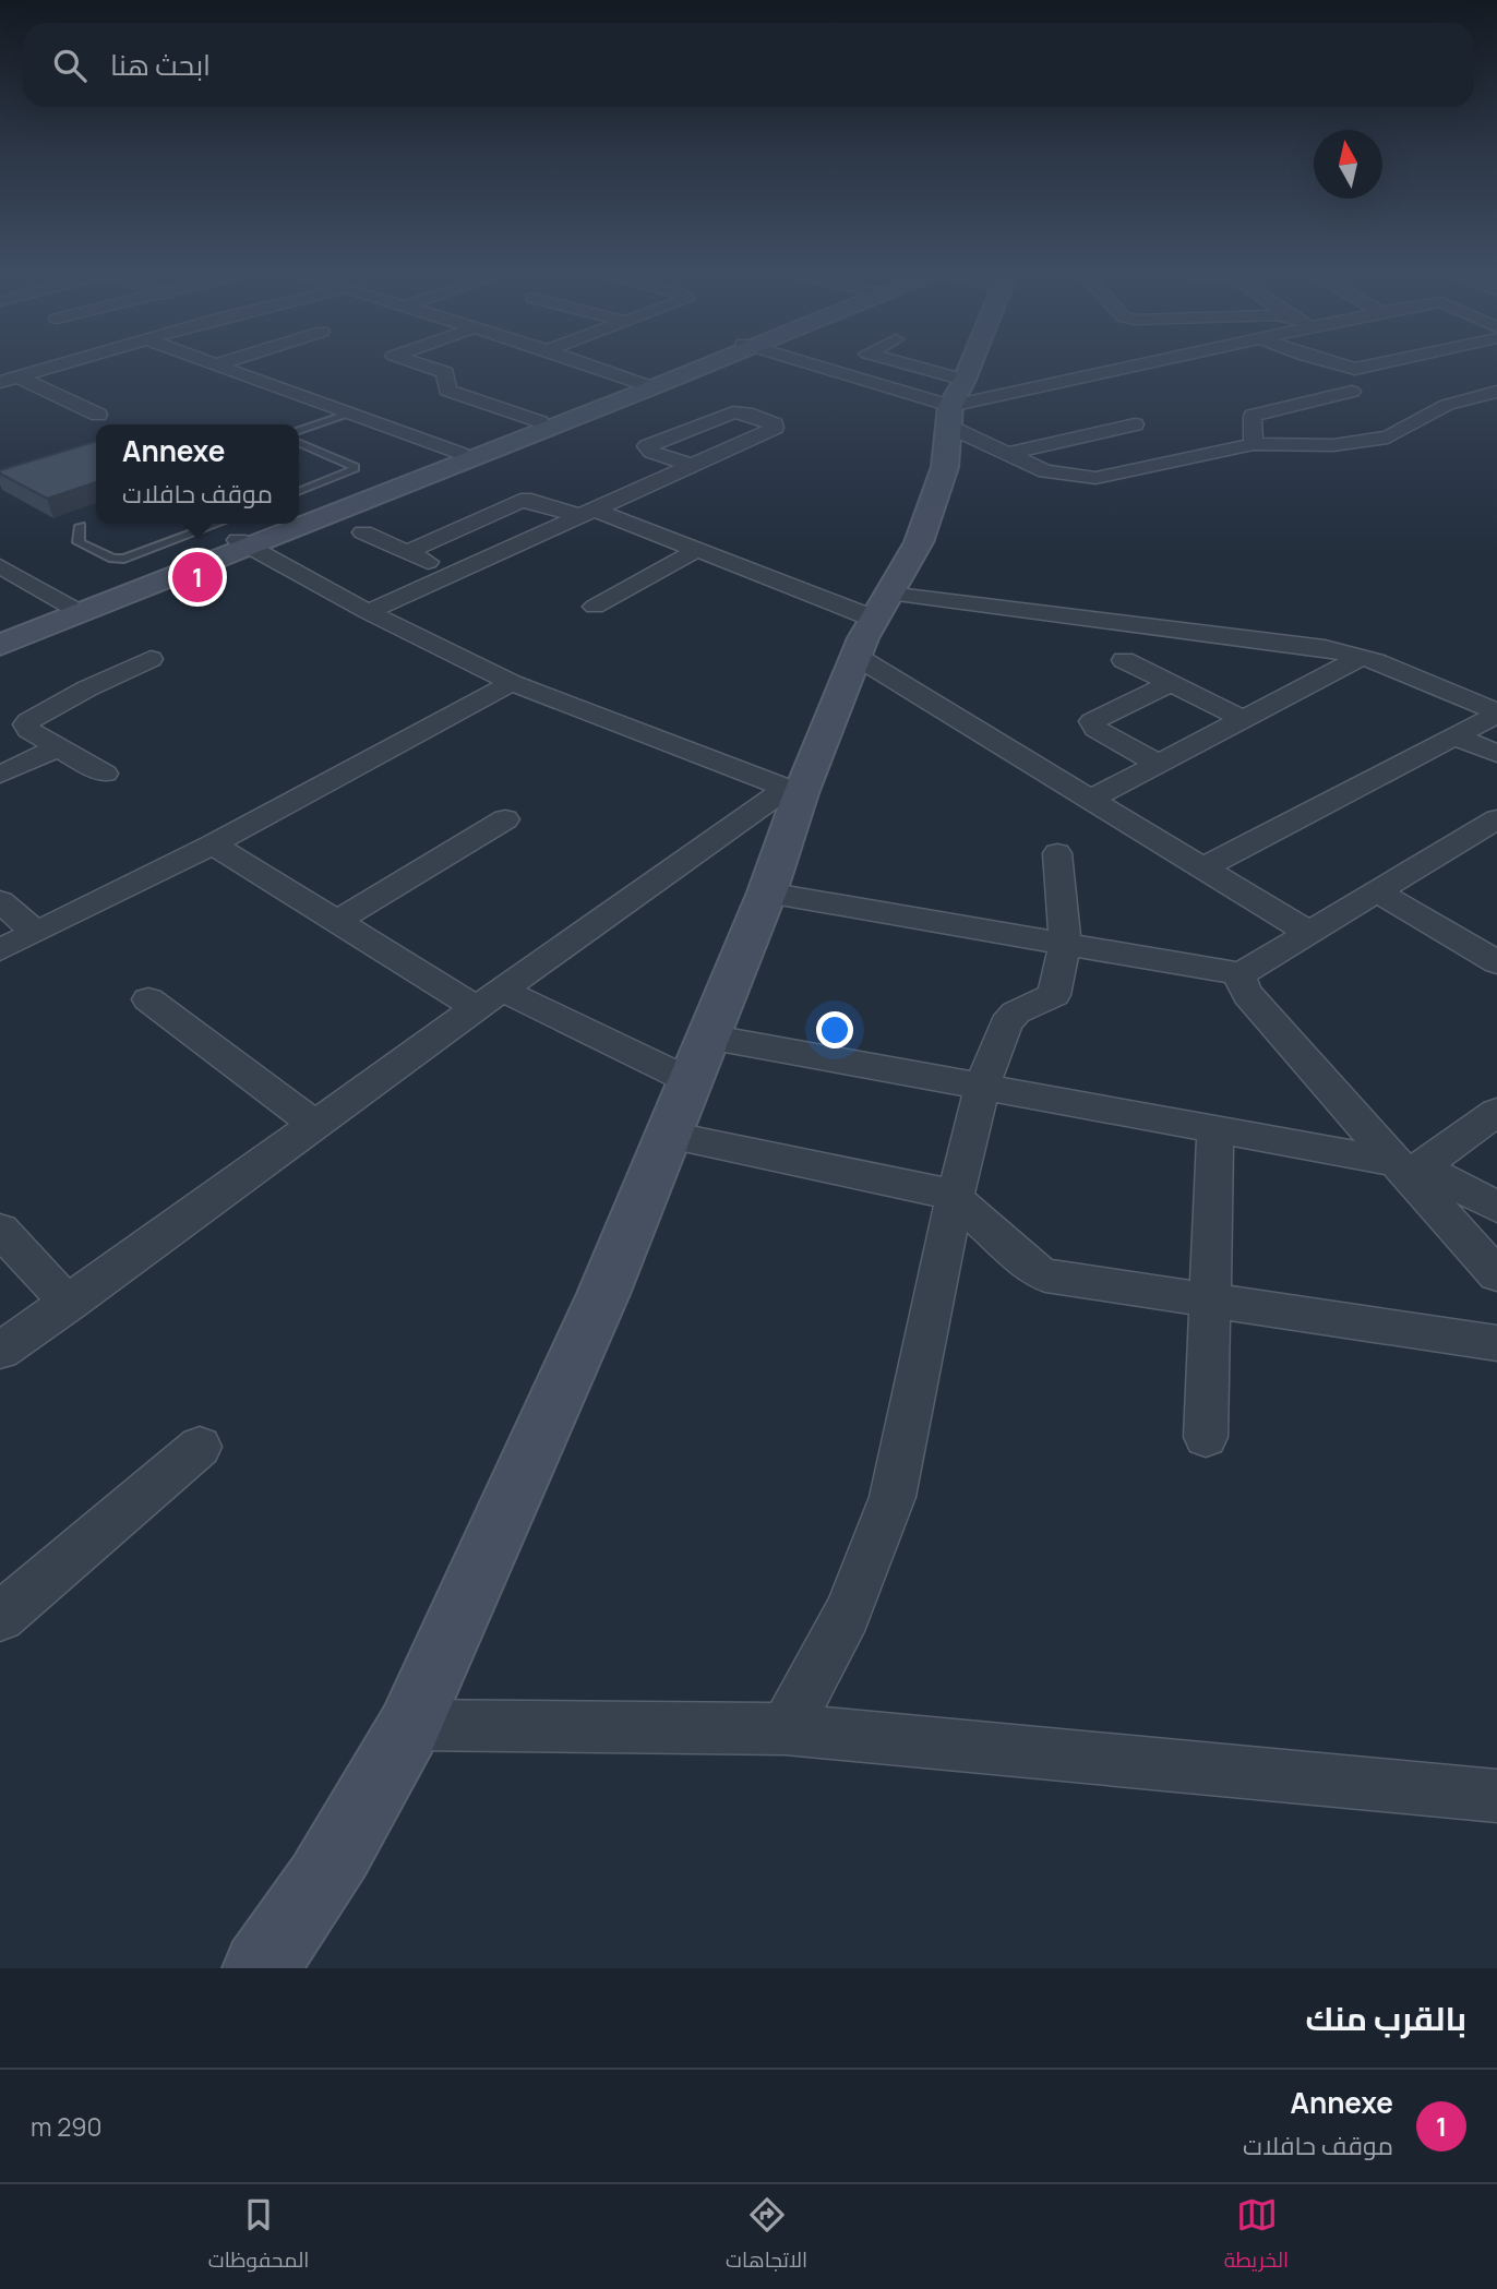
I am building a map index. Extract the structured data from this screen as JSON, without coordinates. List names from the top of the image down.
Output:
{
  "north": "top",
  "page": {
    "search": "ابحث هنا",
    "popup": ["Annexe", "موقف حافلات"],
    "pins": "1",
    "heading": "بالقرب منك",
    "list": [
      {
        "mark": "1",
        "name": "Annexe",
        "note": "موقف حافلات",
        "value": "290 m"
      }
    ],
    "nav": ["الخريطة", "الاتجاهات", "المحفوظات"]
  }
}
